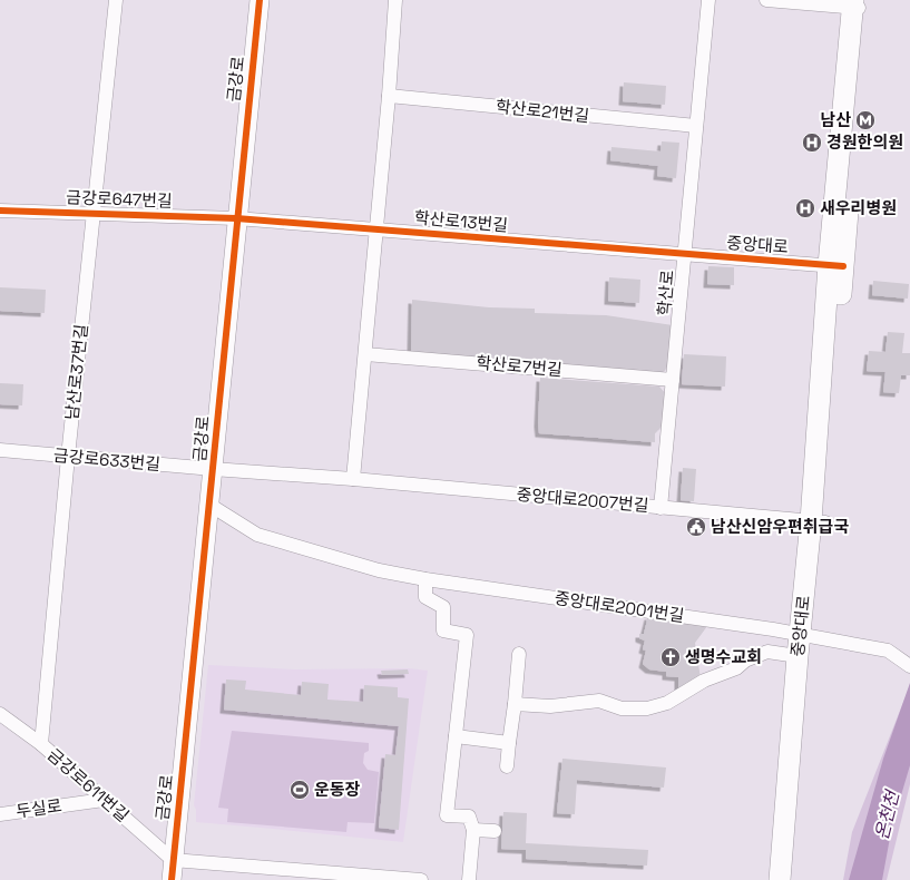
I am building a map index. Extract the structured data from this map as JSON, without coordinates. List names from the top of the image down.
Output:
{
  "streets": {
    "main road": ["중앙대로"],
    "street": [
      "금강로",
      "학산로21번길",
      "금강로647번길",
      "학산로13번길",
      "학산로",
      "학산로7번길",
      "남산로37번길",
      "금강로633번길",
      "중앙대로2007번길",
      "중앙대로2001번길",
      "금강로611번길",
      "두실로"
    ]
  },
  "crossings": [
    ["금강로", "금강로647번길"],
    ["금강로", "학산로13번길"],
    ["금강로", "금강로633번길"],
    ["금강로", "중앙대로2007번길"],
    ["금강로", "중앙대로2001번길"],
    ["금강로", "금강로611번길"],
    ["학산로21번길", "학산로"],
    ["금강로647번길", "학산로13번길"],
    ["금강로647번길", "남산로37번길"],
    ["학산로13번길", "중앙대로"],
    ["학산로13번길", "학산로"],
    ["중앙대로", "학산로"],
    ["중앙대로", "중앙대로2007번길"],
    ["중앙대로", "중앙대로2001번길"],
    ["학산로", "학산로7번길"],
    ["학산로", "중앙대로2007번길"],
    ["남산로37번길", "금강로633번길"],
    ["남산로37번길", "금강로611번길"],
    ["금강로633번길", "중앙대로2007번길"],
    ["금강로611번길", "두실로"]
  ],
  "water": ["온천천"],
  "places": {
    "metro station": ["남산"],
    "hospital": ["경원한의원", "새우리병원"],
    "public building": ["남산신암우편취급국"],
    "church": ["생명수교회"],
    "sports": ["운동장"]
  }
}
